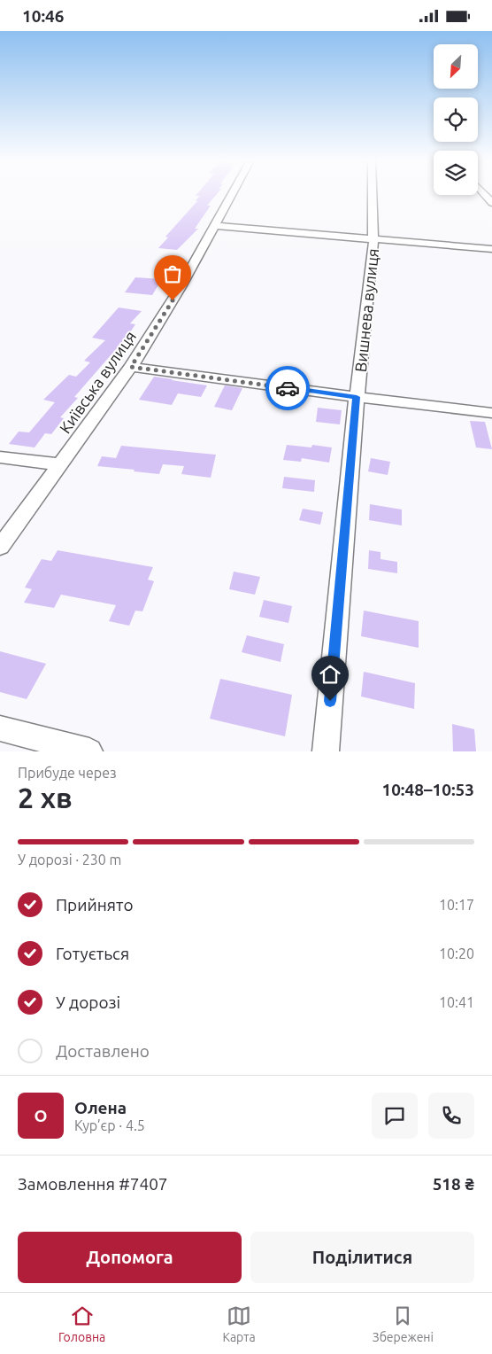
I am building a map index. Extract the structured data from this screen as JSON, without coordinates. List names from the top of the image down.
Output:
{
  "streets": {
    "street": ["Вишнева вулиця", "Київська вулиця"]
  },
  "north": "bottom left",
  "page": {
    "status": "10:46",
    "heading": ["2 хв", "Прибуде через", "10:48–10:53"],
    "panel": [
      "Олена",
      "Кур’єр · 4.5",
      "Замовлення #7407",
      "518 ₴"
    ],
    "bar": "У дорозі · 230 m",
    "list": [
      ["Прийнято", "10:17"],
      ["Готується", "10:20"],
      ["У дорозі", "10:41"],
      "Доставлено"
    ],
    "round": "О",
    "buttons": ["Допомога", "Поділитися"],
    "tabs": ["Головна", "Карта", "Збережені"]
  }
}
